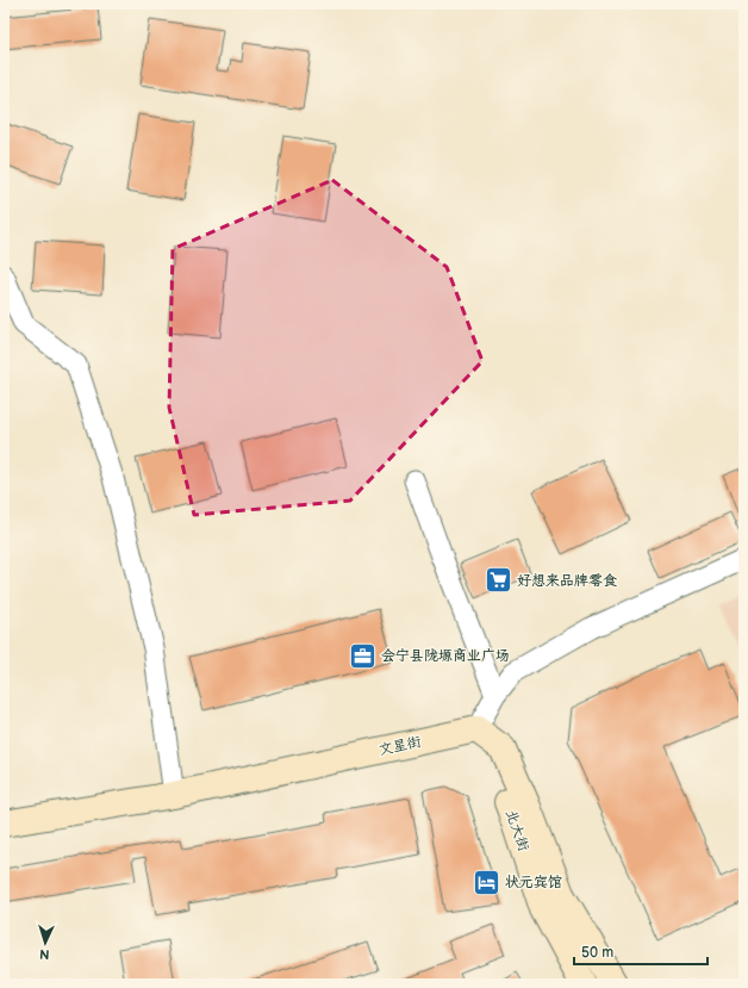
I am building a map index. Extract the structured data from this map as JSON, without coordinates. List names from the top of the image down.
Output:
{
  "streets": {
    "main road": ["文星街", "北大街"]
  },
  "crossings": [
    ["文星街", "北大街"]
  ],
  "places": {
    "supermarket": ["好想来品牌零食"],
    "office": ["会宁县陇塬商业广场"],
    "hotel": ["状元宾馆"]
  },
  "scale_bar": "50 m",
  "north": "bottom"
}
